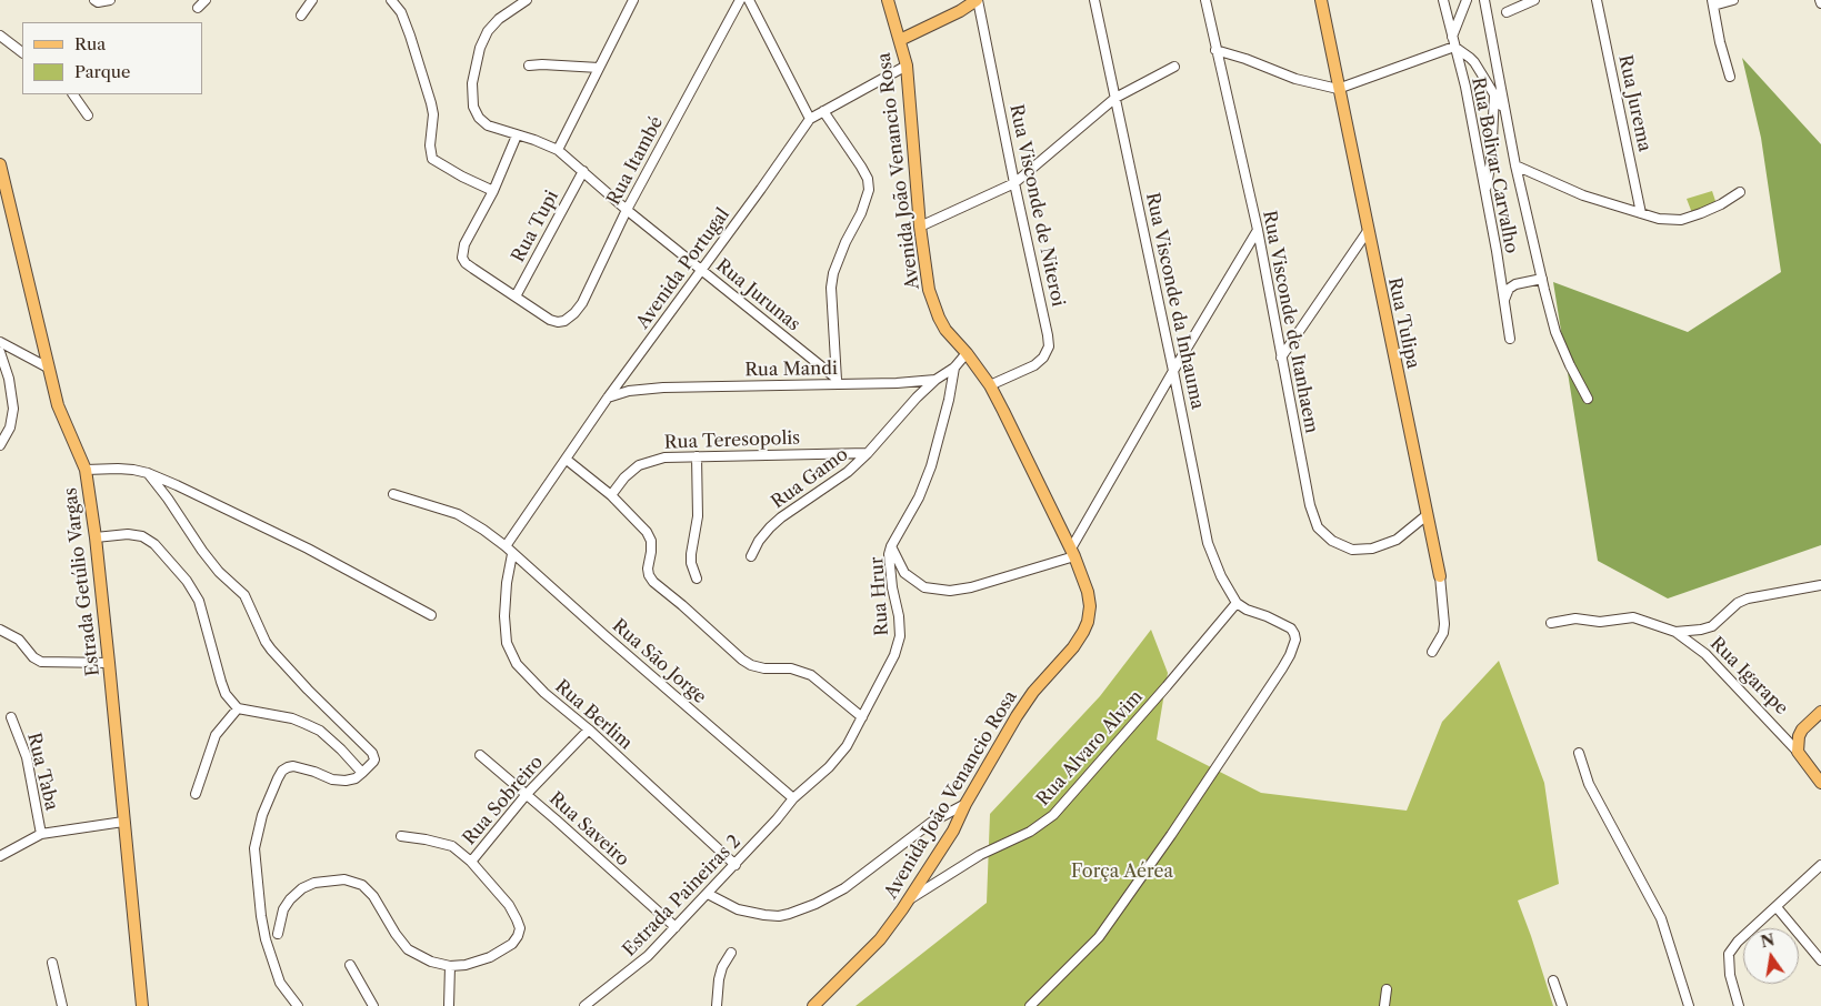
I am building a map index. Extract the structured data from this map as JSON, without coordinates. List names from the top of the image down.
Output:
{
  "streets": {
    "main road": [
      "Avenida João Venancio Rosa",
      "Rua Tulipa",
      "Estrada Getúlio Vargas",
      "Rua Igarape"
    ],
    "street": [
      "Rua Jurema",
      "Rua Itambé",
      "Rua Bolivar Carvalho",
      "Rua Visconde de Niteroi",
      "Rua Tupi",
      "Avenida Portugal",
      "Rua Jurunas",
      "Rua Visconde da Inhauma",
      "Rua Visconde de Itanhaem",
      "Rua Mandi",
      "Rua Teresopolis",
      "Rua Gamo",
      "Rua Hrur",
      "Rua São Jorge",
      "Rua Berlim",
      "Rua Alvaro Alvim",
      "Rua Taba",
      "Rua Sobreiro",
      "Rua Saveiro",
      "Estrada Paineiras 2"
    ]
  },
  "crossings": [
    ["Rua Itambé", "Rua Tupi"],
    ["Rua Itambé", "Rua Jurunas"],
    ["Avenida João Venancio Rosa", "Rua Visconde de Niteroi"],
    ["Avenida João Venancio Rosa", "Rua Mandi"],
    ["Avenida João Venancio Rosa", "Rua Alvaro Alvim"],
    ["Rua Tupi", "Rua Jurunas"],
    ["Avenida Portugal", "Rua Jurunas"],
    ["Avenida Portugal", "Rua Mandi"],
    ["Avenida Portugal", "Rua São Jorge"],
    ["Rua Jurunas", "Rua Mandi"],
    ["Rua Visconde da Inhauma", "Rua Alvaro Alvim"],
    ["Rua Visconde de Itanhaem", "Rua Tulipa"],
    ["Rua Mandi", "Rua Gamo"],
    ["Rua Mandi", "Rua Hrur"],
    ["Rua Teresopolis", "Rua Gamo"],
    ["Rua Hrur", "Rua São Jorge"],
    ["Rua Hrur", "Estrada Paineiras 2"],
    ["Rua São Jorge", "Rua Berlim"],
    ["Rua São Jorge", "Estrada Paineiras 2"],
    ["Rua Berlim", "Rua Sobreiro"],
    ["Rua Berlim", "Estrada Paineiras 2"],
    ["Rua Sobreiro", "Rua Saveiro"],
    ["Rua Saveiro", "Estrada Paineiras 2"]
  ],
  "parks": ["Força Aérea"],
  "legend": ["Rua", "Parque"],
  "north": "top"
}
